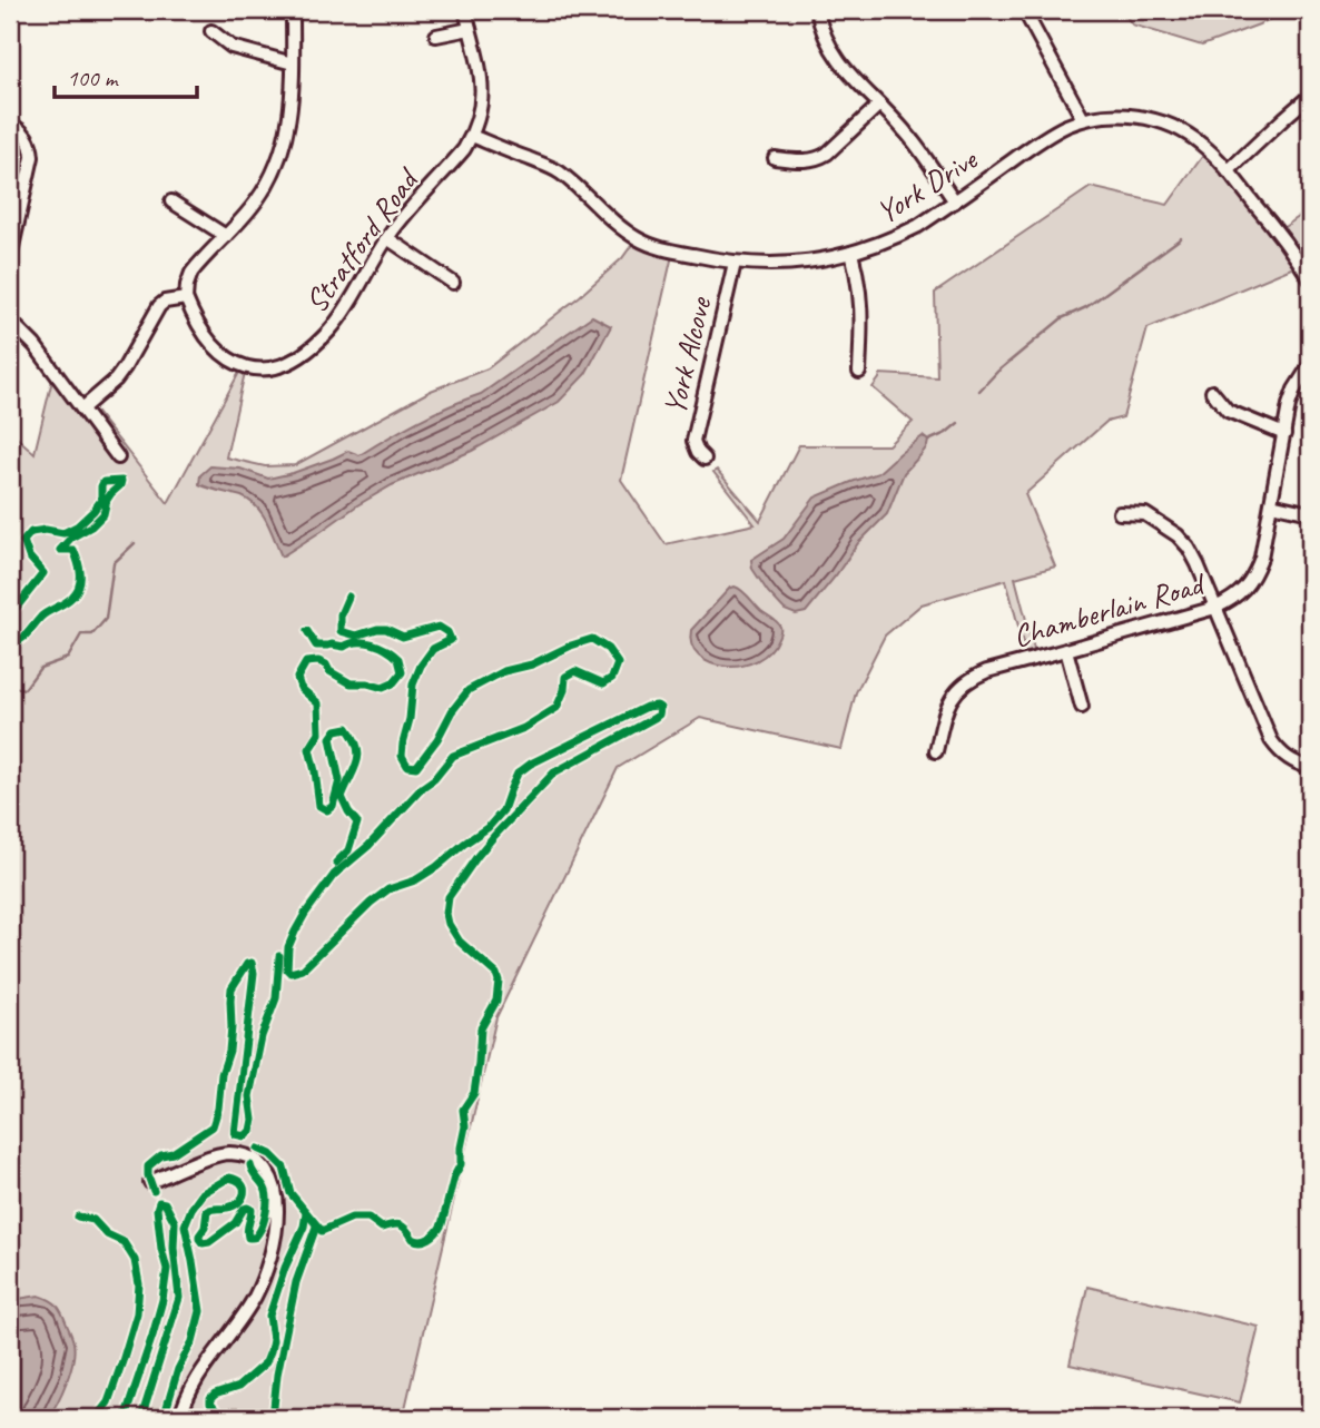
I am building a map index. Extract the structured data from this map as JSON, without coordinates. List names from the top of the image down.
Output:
{
  "streets": {
    "street": [
      "York Drive",
      "Stratford Road",
      "York Alcove",
      "Chamberlain Road"
    ]
  },
  "crossings": [
    ["York Drive", "Stratford Road"],
    ["York Drive", "York Alcove"]
  ],
  "scale_bar": "100 m"
}
